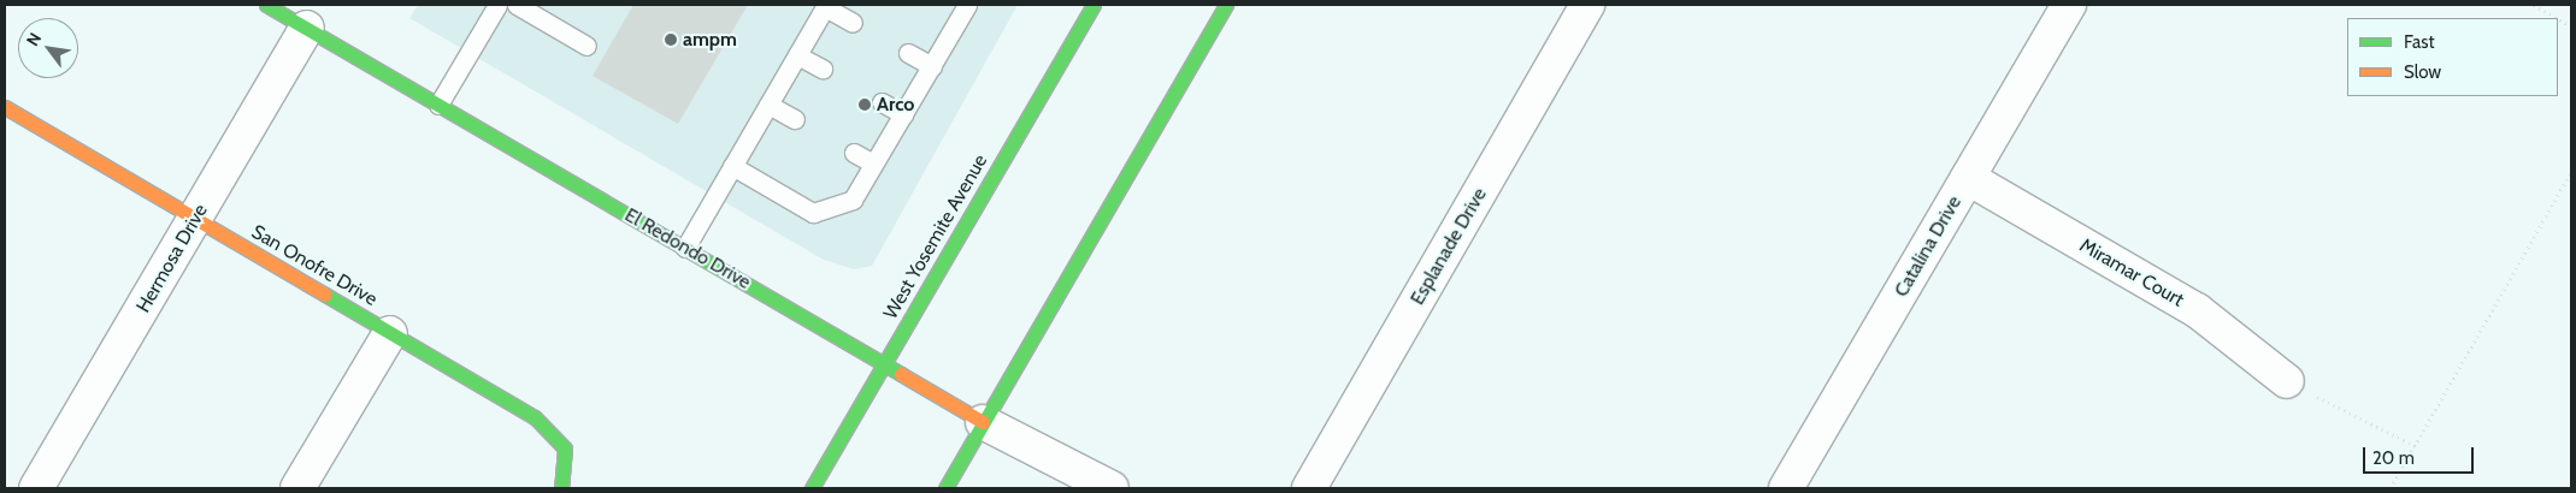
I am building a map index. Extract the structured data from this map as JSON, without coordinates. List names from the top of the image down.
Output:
{
  "streets": {
    "street": [
      "West Yosemite Avenue",
      "Esplanade Drive",
      "Catalina Drive",
      "El Redondo Drive",
      "Hermosa Drive",
      "San Onofre Drive",
      "Miramar Court"
    ]
  },
  "crossings": [
    ["West Yosemite Avenue", "El Redondo Drive"],
    ["Catalina Drive", "Miramar Court"],
    ["El Redondo Drive", "Hermosa Drive"],
    ["Hermosa Drive", "San Onofre Drive"]
  ],
  "places": ["ampm", "Arco"],
  "legend": ["Fast", "Slow"],
  "scale_bar": "20 m",
  "north": "top left"
}
